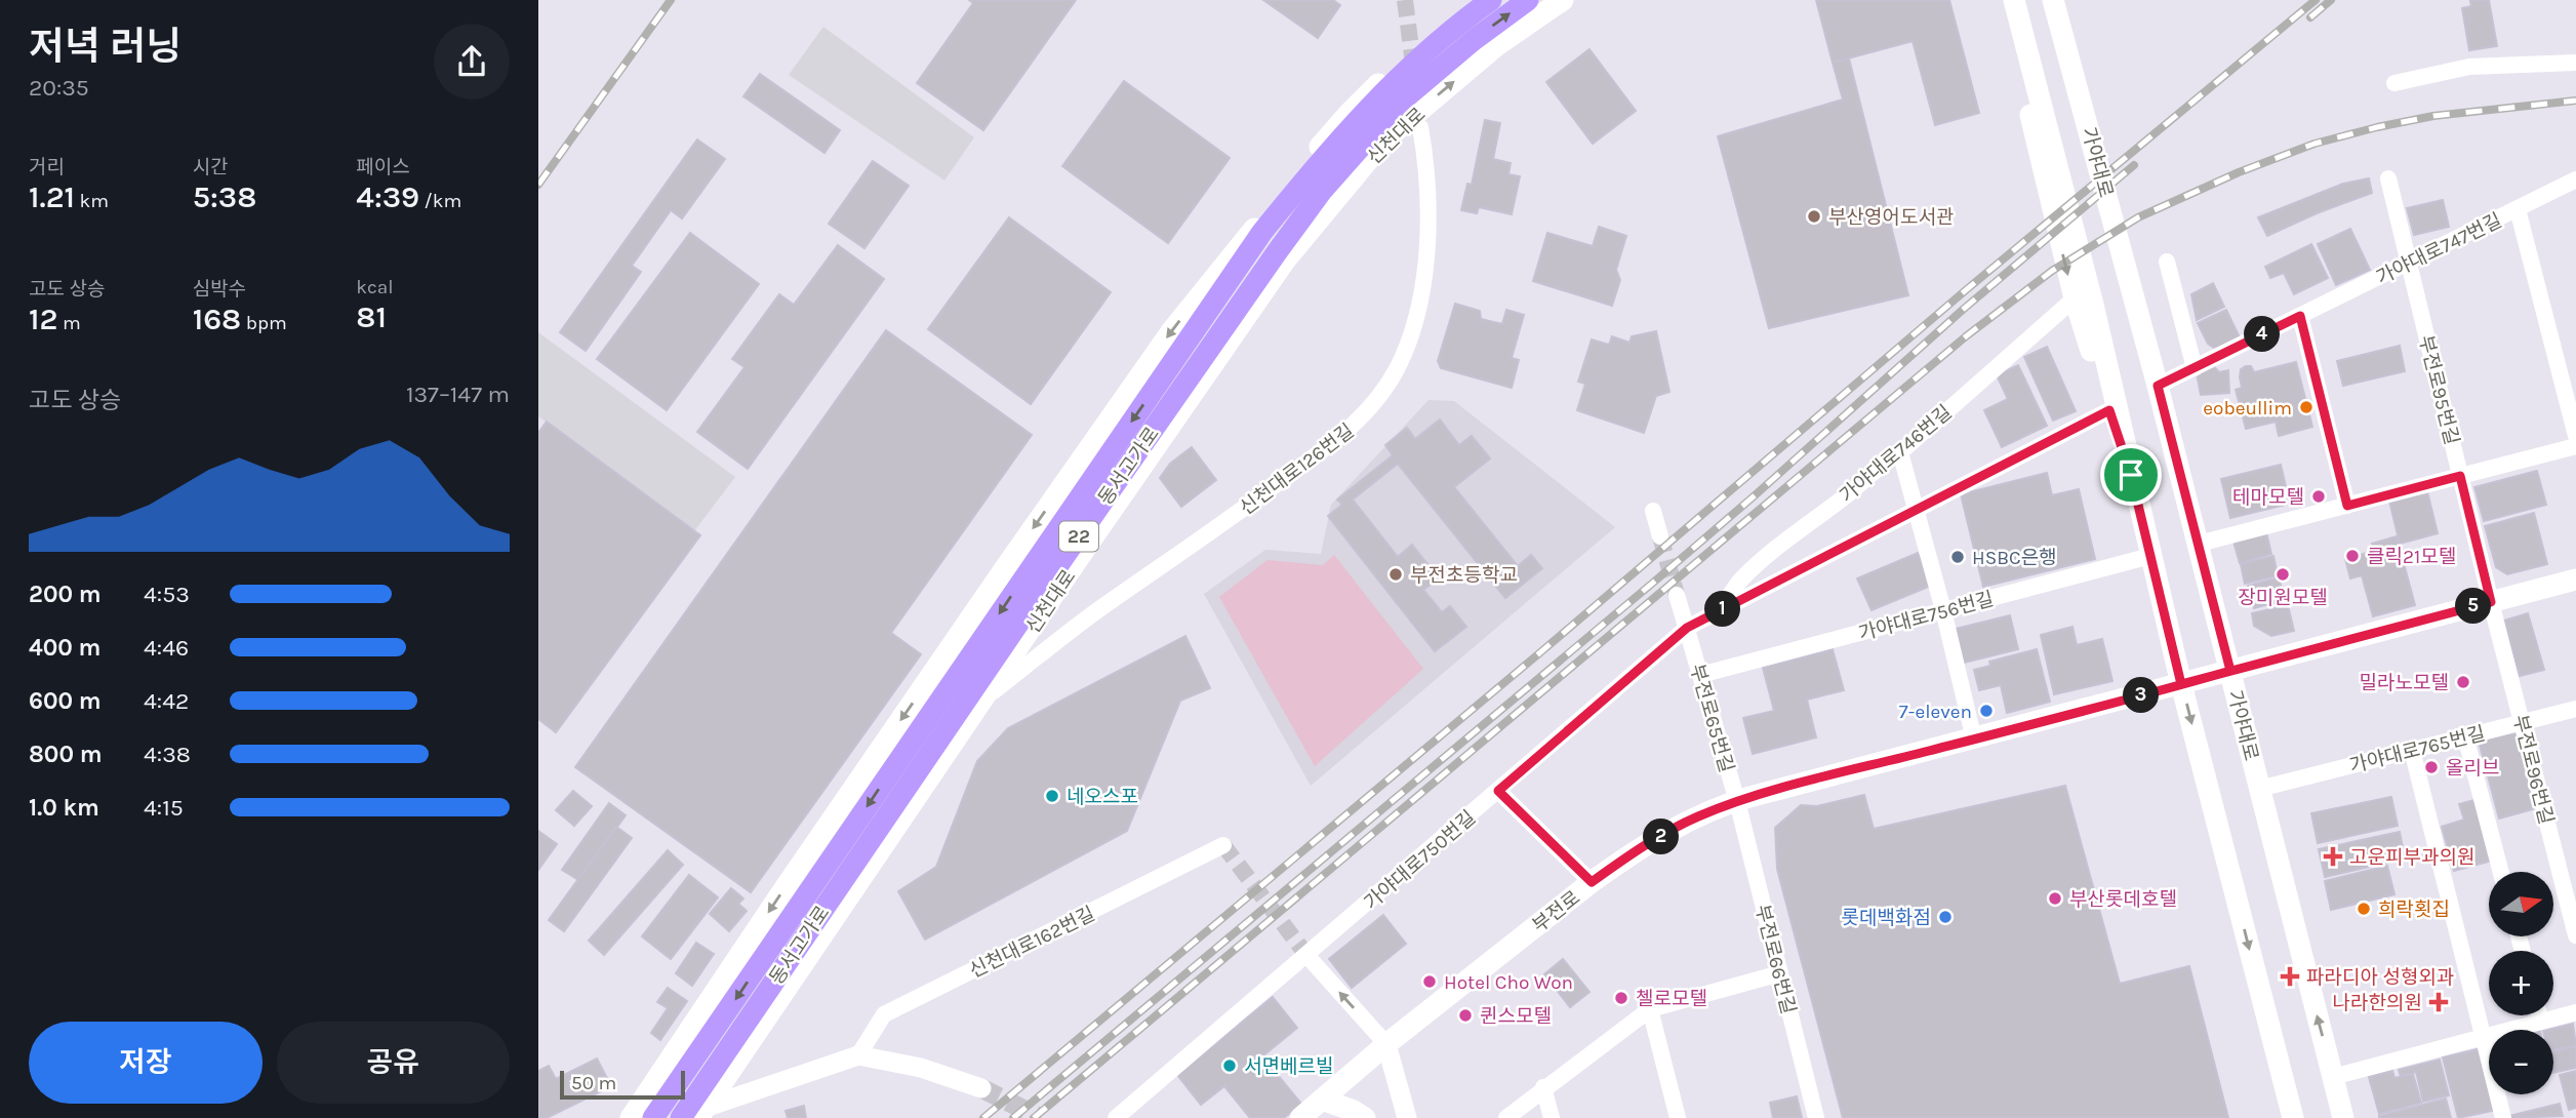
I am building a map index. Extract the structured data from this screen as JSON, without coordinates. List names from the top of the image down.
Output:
{
  "streets": {
    "highway": ["동서고가로", "22"],
    "main road": ["신천대로", "가야대로", "부전로"],
    "street": [
      "가야대로747번길",
      "부전로95번길",
      "가야대로746번길",
      "신천대로126번길",
      "가야대로756번길",
      "부전로65번길",
      "가야대로765번길",
      "부전로96번길",
      "가야대로750번길",
      "신천대로162번길",
      "부전로66번길"
    ]
  },
  "crossings": [
    ["신천대로", "신천대로126번길"],
    ["가야대로", "가야대로747번길"],
    ["가야대로", "가야대로756번길"],
    ["가야대로", "가야대로765번길"],
    ["가야대로", "부전로"],
    ["가야대로747번길", "부전로95번길"],
    ["부전로95번길", "부전로96번길"],
    ["부전로95번길", "부전로"],
    ["가야대로746번길", "가야대로750번길"],
    ["가야대로756번길", "부전로65번길"],
    ["부전로65번길", "가야대로750번길"],
    ["부전로65번길", "부전로"],
    ["부전로65번길", "부전로66번길"],
    ["가야대로765번길", "부전로96번길"],
    ["부전로96번길", "부전로"],
    ["부전로", "부전로66번길"]
  ],
  "places": {
    "other": [
      "부산영어도서관",
      "eobeullim",
      "테마모텔",
      "클릭21모텔",
      "HSBC은행",
      "부전초등학교",
      "장미원모텔",
      "밀라노모텔",
      "7-eleven",
      "올리브",
      "네오스포",
      "부산롯데호텔",
      "희락횟집",
      "롯데백화점",
      "Hotel Cho Won",
      "첼로모텔",
      "퀸스모텔",
      "서면베르빌"
    ],
    "health": ["고운피부과의원", "파라디아 성형외과", "나라한의원"]
  },
  "scale_bar": "50 m",
  "north": "right",
  "page": {
    "heading": ["저녁 러닝", "20:35"],
    "stats": [
      ["거리", "1.21 km"],
      ["시간", "5:38"],
      ["페이스", "4:39 /km"],
      ["고도 상승", "12 m"],
      ["심박수", "168 bpm"],
      ["kcal", "81"]
    ],
    "pins": [
      "4",
      "5",
      "1",
      "3",
      "2"
    ],
    "chart": ["고도 상승", "137–147 m"],
    "list": [
      {
        "name": "200 m",
        "note": "4:53"
      },
      {
        "name": "400 m",
        "note": "4:46"
      },
      {
        "name": "600 m",
        "note": "4:42"
      },
      {
        "name": "800 m",
        "note": "4:38"
      },
      {
        "name": "1.0 km",
        "note": "4:15"
      }
    ],
    "map_buttons": ["+", "−"],
    "buttons": ["저장", "공유"],
    "scale": "50 m"
  }
}
